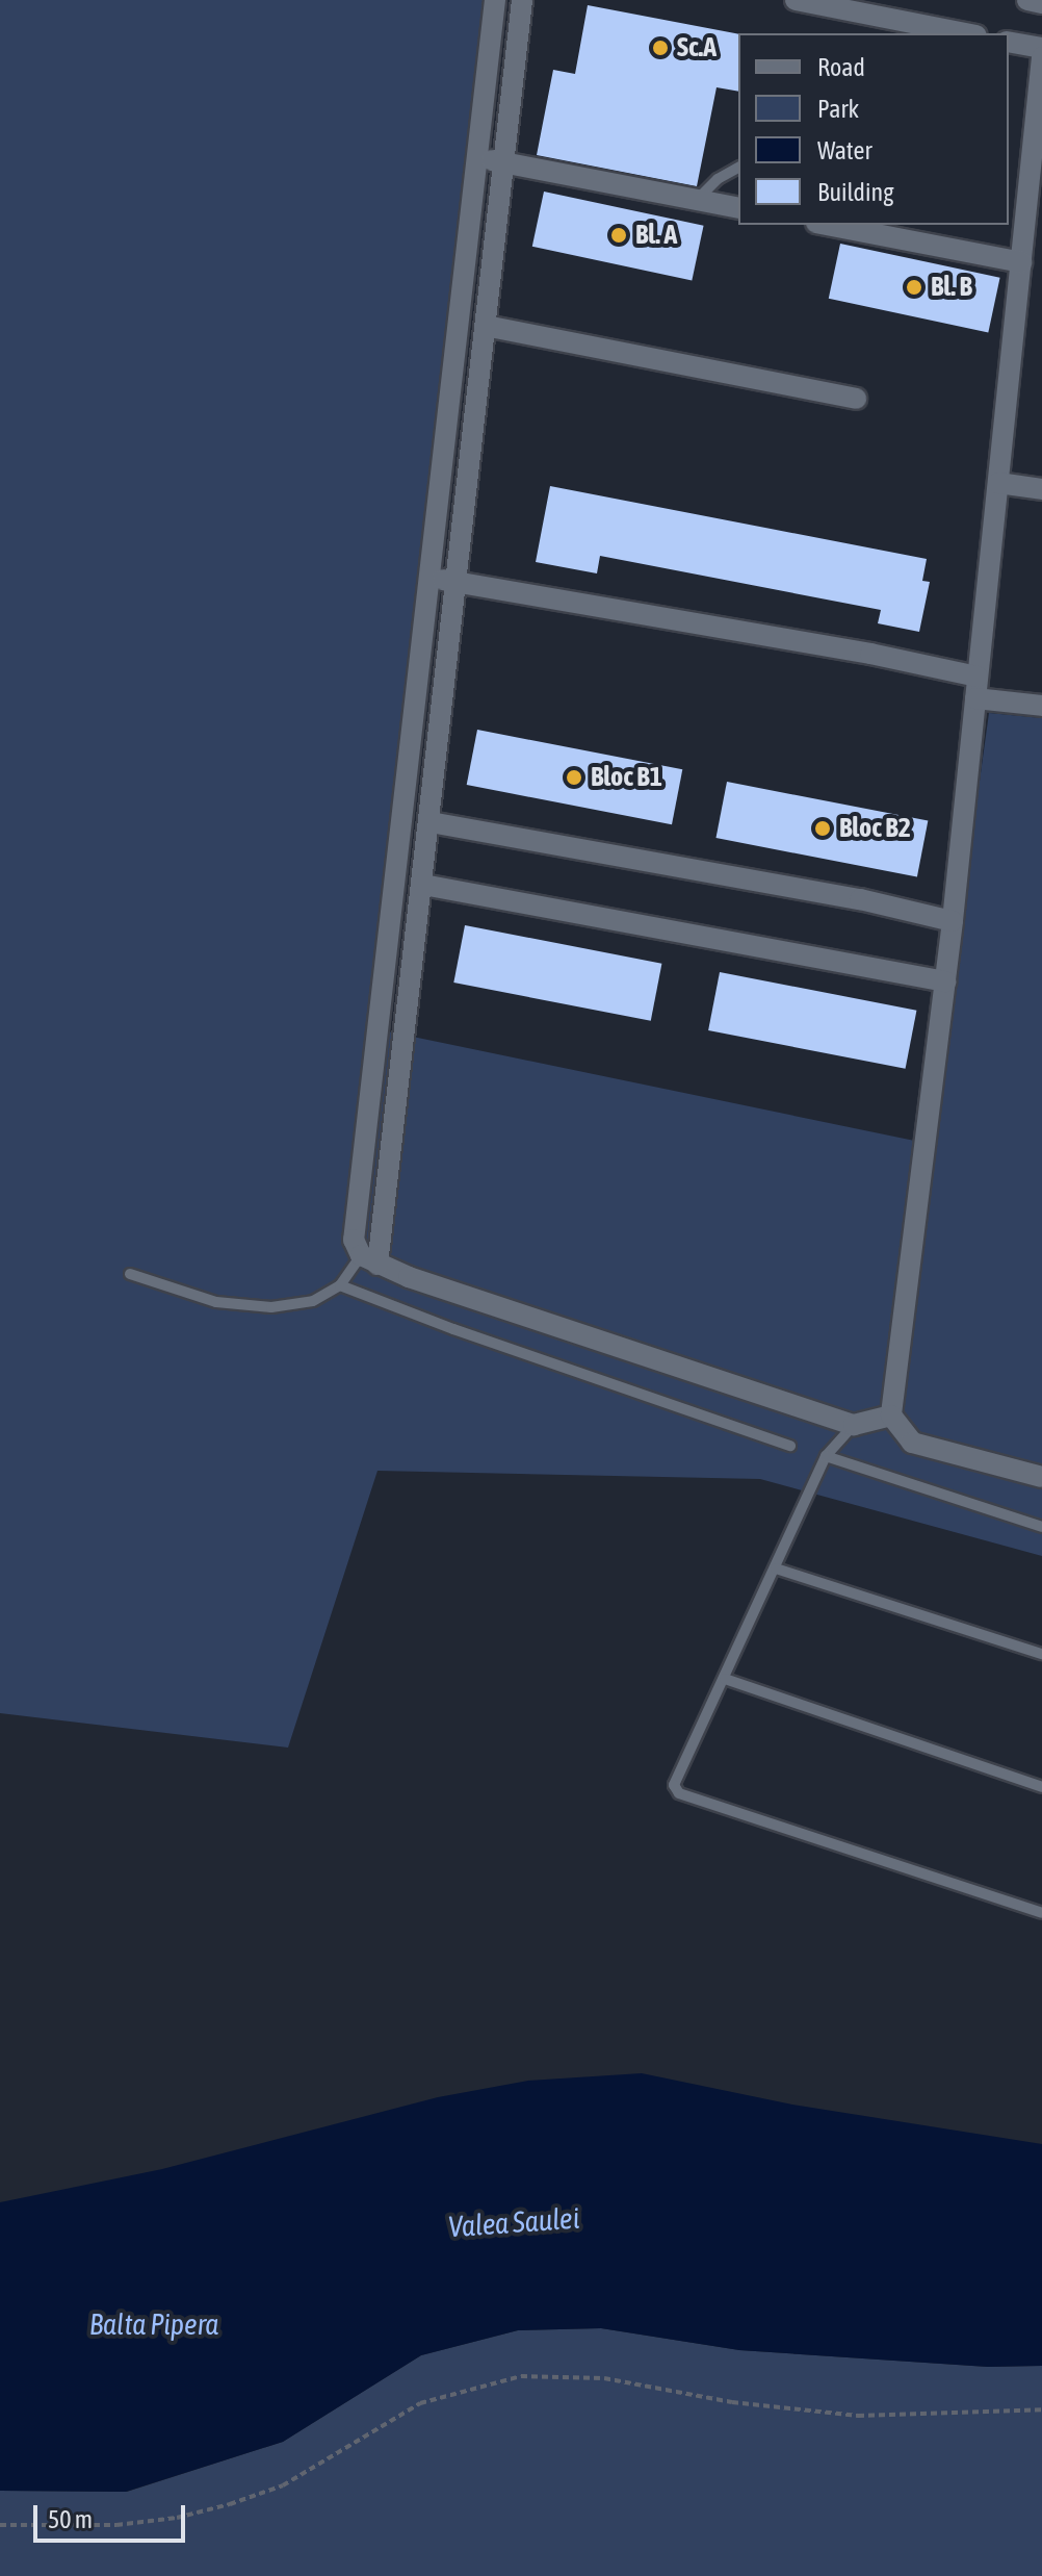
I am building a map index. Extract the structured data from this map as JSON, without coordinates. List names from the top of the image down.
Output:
{
  "water": ["Valea Saulei", "Balta Pipera"],
  "places": [
    "Sc.A",
    "Bl. A",
    "Bl. B",
    "Bloc B1",
    "Bloc B2"
  ],
  "legend": [
    "Road",
    "Park",
    "Water",
    "Building"
  ],
  "scale_bar": "50 m"
}
